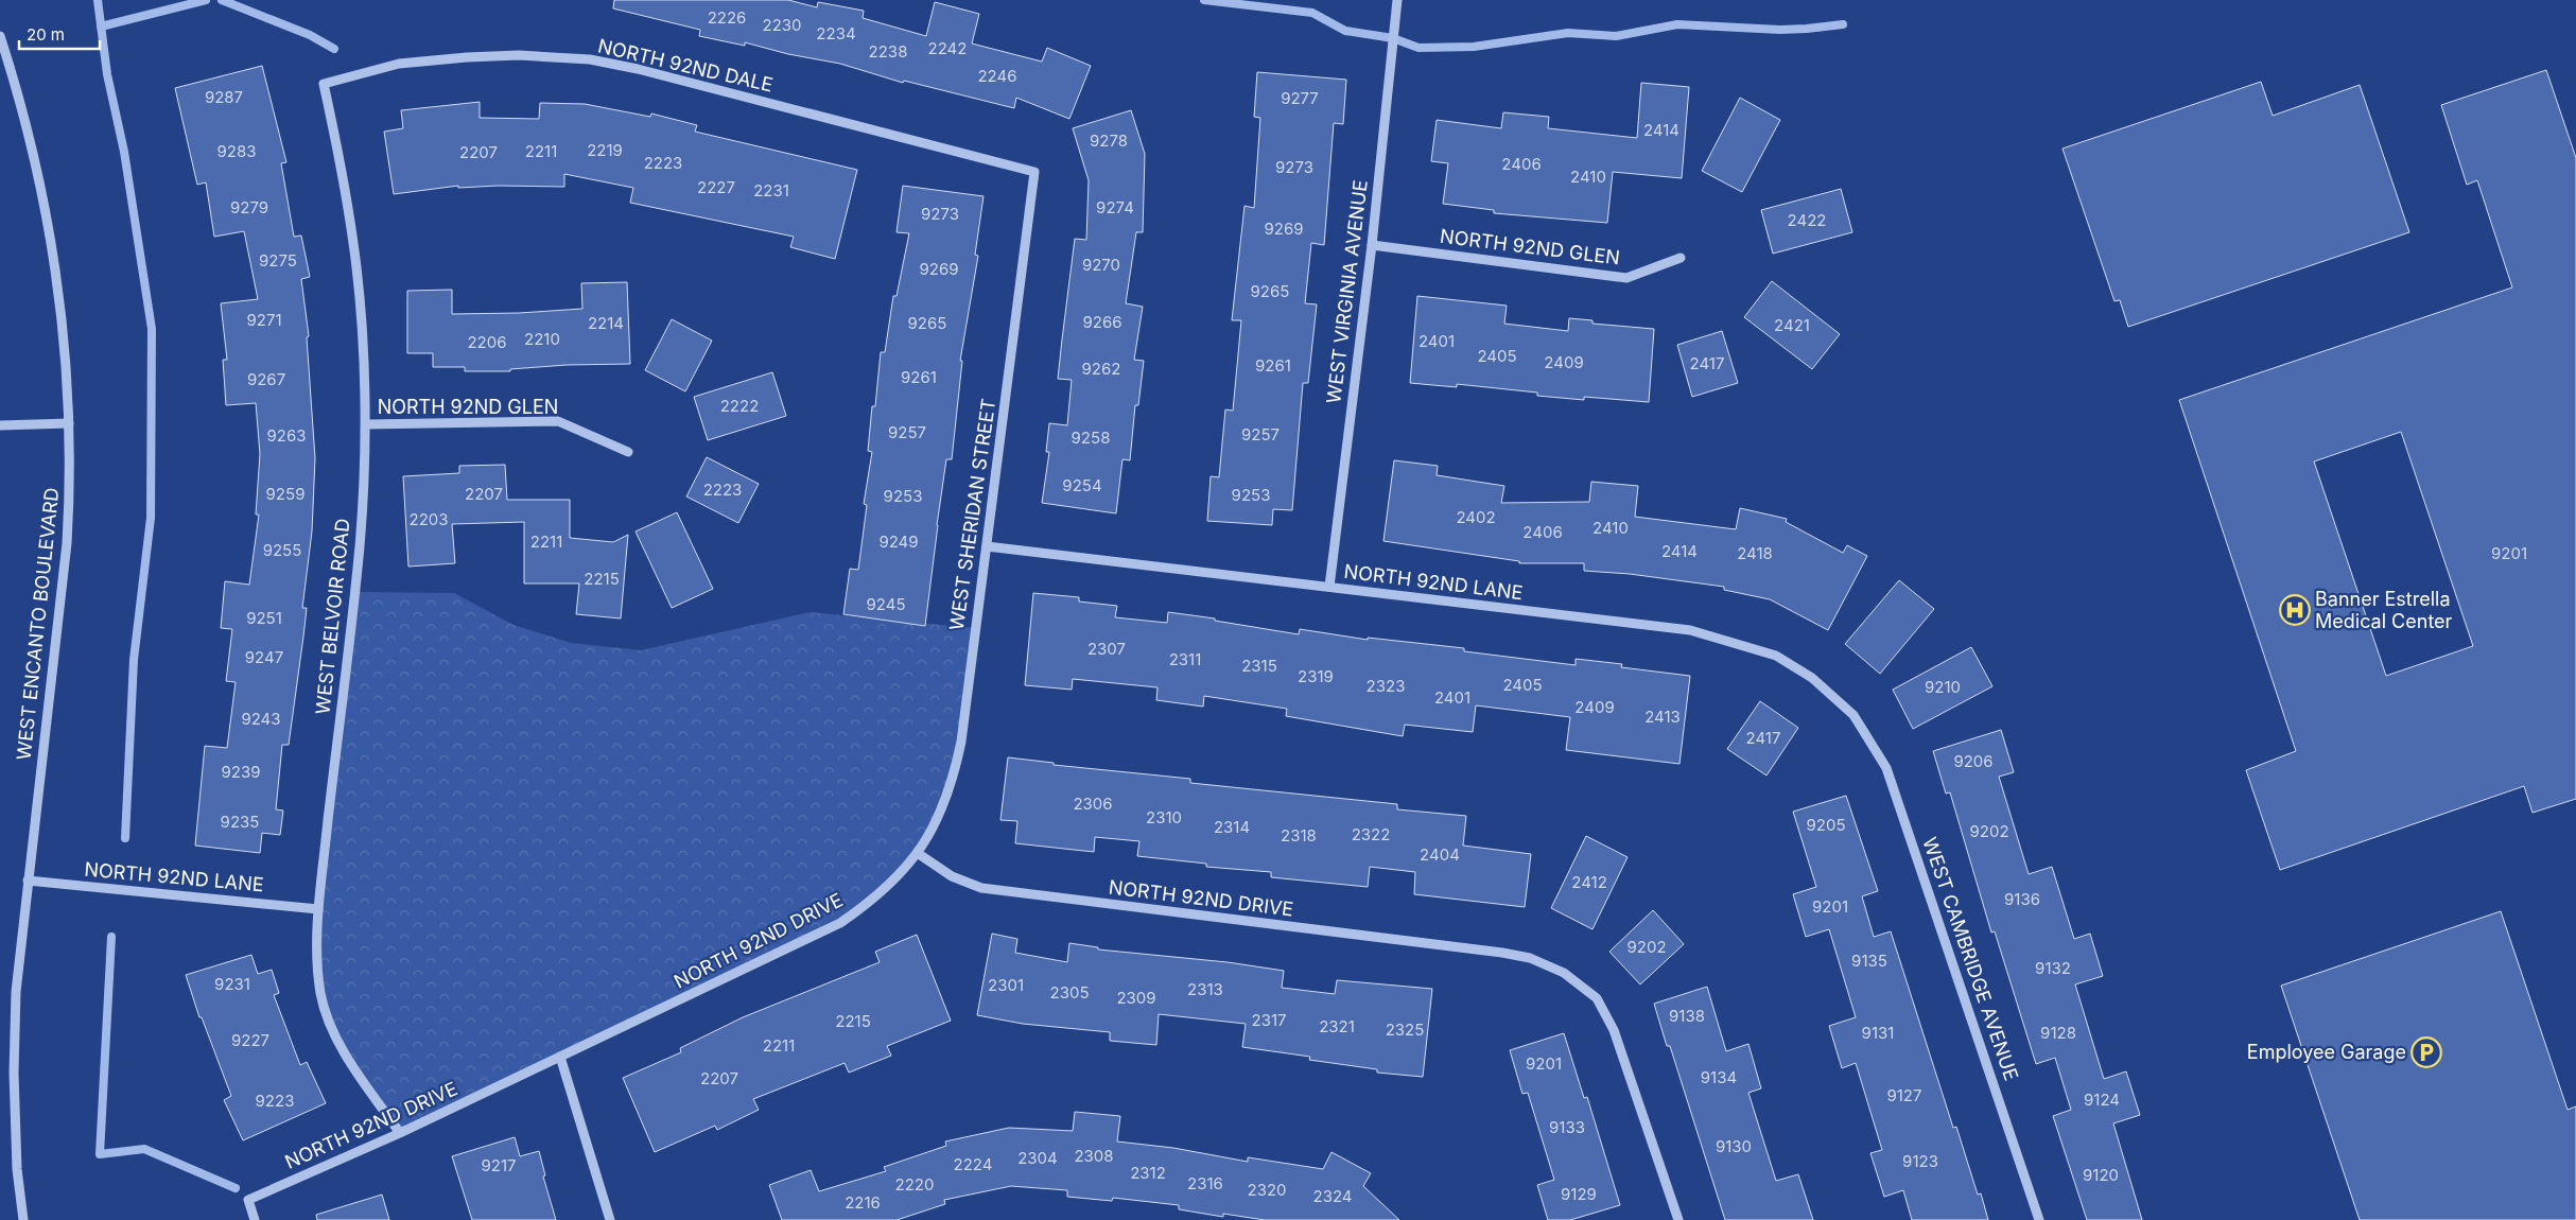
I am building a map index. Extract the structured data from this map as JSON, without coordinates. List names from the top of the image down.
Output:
{
  "streets": {
    "street": [
      "NORTH 92ND DALE",
      "NORTH 92ND GLEN",
      "WEST VIRGINIA AVENUE",
      "WEST SHERIDAN STREET",
      "NORTH 92ND LANE",
      "WEST BELVOIR ROAD",
      "WEST ENCANTO BOULEVARD",
      "NORTH 92ND DRIVE",
      "WEST CAMBRIDGE AVENUE"
    ]
  },
  "crossings": [
    ["NORTH 92ND DALE", "WEST SHERIDAN STREET"],
    ["NORTH 92ND DALE", "WEST BELVOIR ROAD"],
    ["NORTH 92ND GLEN", "WEST VIRGINIA AVENUE"],
    ["NORTH 92ND GLEN", "WEST BELVOIR ROAD"],
    ["WEST VIRGINIA AVENUE", "NORTH 92ND LANE"],
    ["WEST SHERIDAN STREET", "NORTH 92ND LANE"],
    ["WEST SHERIDAN STREET", "NORTH 92ND DRIVE"],
    ["NORTH 92ND LANE", "WEST BELVOIR ROAD"],
    ["NORTH 92ND LANE", "WEST ENCANTO BOULEVARD"],
    ["NORTH 92ND LANE", "WEST CAMBRIDGE AVENUE"],
    ["WEST BELVOIR ROAD", "NORTH 92ND DRIVE"]
  ],
  "places": {
    "hospital": ["Banner Estrella Medical Center"],
    "parking": ["Employee Garage"]
  },
  "house_numbers": [
    "2226",
    "2230",
    "2234",
    "2242",
    "2238",
    "2246",
    "9287",
    "9277",
    "2414",
    "9278",
    "2219",
    "9283",
    "2211",
    "2207",
    "2223",
    "2406",
    "9273",
    "2410",
    "2227",
    "2231",
    "9279",
    "9274",
    "9273",
    "2422",
    "9269",
    "9275",
    "9270",
    "9269",
    "9265",
    "9271",
    "9266",
    "2214",
    "9265",
    "2421",
    "2210",
    "2401",
    "2206",
    "2405",
    "2409",
    "2417",
    "9261",
    "9262",
    "9261",
    "9267",
    "2222",
    "9257",
    "9257",
    "9263",
    "9258",
    "9254",
    "2223",
    "9259",
    "2207",
    "9253",
    "9253",
    "2402",
    "2203",
    "2410",
    "2406",
    "2211",
    "9249",
    "9255",
    "2414",
    "2418",
    "9201",
    "2215",
    "9245",
    "9251",
    "2307",
    "9247",
    "2311",
    "2315",
    "2319",
    "2405",
    "2323",
    "9210",
    "2401",
    "2409",
    "2413",
    "9243",
    "2417",
    "9206",
    "9239",
    "2306",
    "2310",
    "9235",
    "9205",
    "2314",
    "9202",
    "2322",
    "2318",
    "2404",
    "2412",
    "9136",
    "9201",
    "9202",
    "9135",
    "9132",
    "9231",
    "2301",
    "2313",
    "2305",
    "2309",
    "9138",
    "2317",
    "2215",
    "2321",
    "2325",
    "9131",
    "9128",
    "9227",
    "2211",
    "9201",
    "9134",
    "2207",
    "9127",
    "9124",
    "9223",
    "9133",
    "9130",
    "2308",
    "2304",
    "9123",
    "2224",
    "9217",
    "2312",
    "9120",
    "2316",
    "2220",
    "2320",
    "9129",
    "2324",
    "2216"
  ],
  "scale_bar": "20 m"
}
